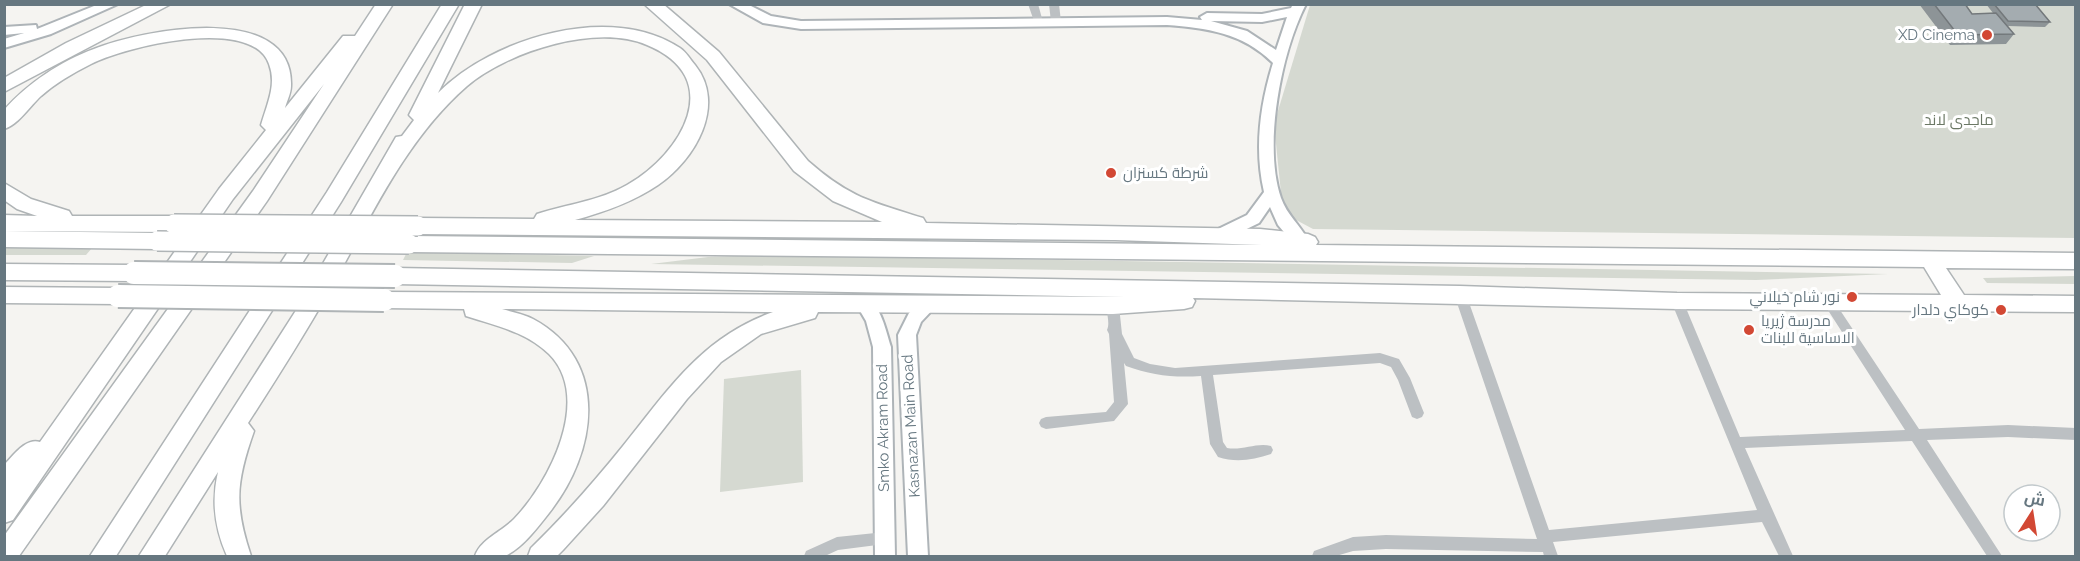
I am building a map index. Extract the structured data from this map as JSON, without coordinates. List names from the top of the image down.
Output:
{
  "streets": {
    "street": ["Kasnazan Main Road", "Smko Akram Road"]
  },
  "parks": ["ماجدی لاند"],
  "places": [
    "XD Cinema",
    "شرطة كسنزان",
    "نور شام خيلاني",
    "كوكاي دلدار",
    "مدرسة ژيريا الاساسية للبنات"
  ],
  "north": "top"
}
